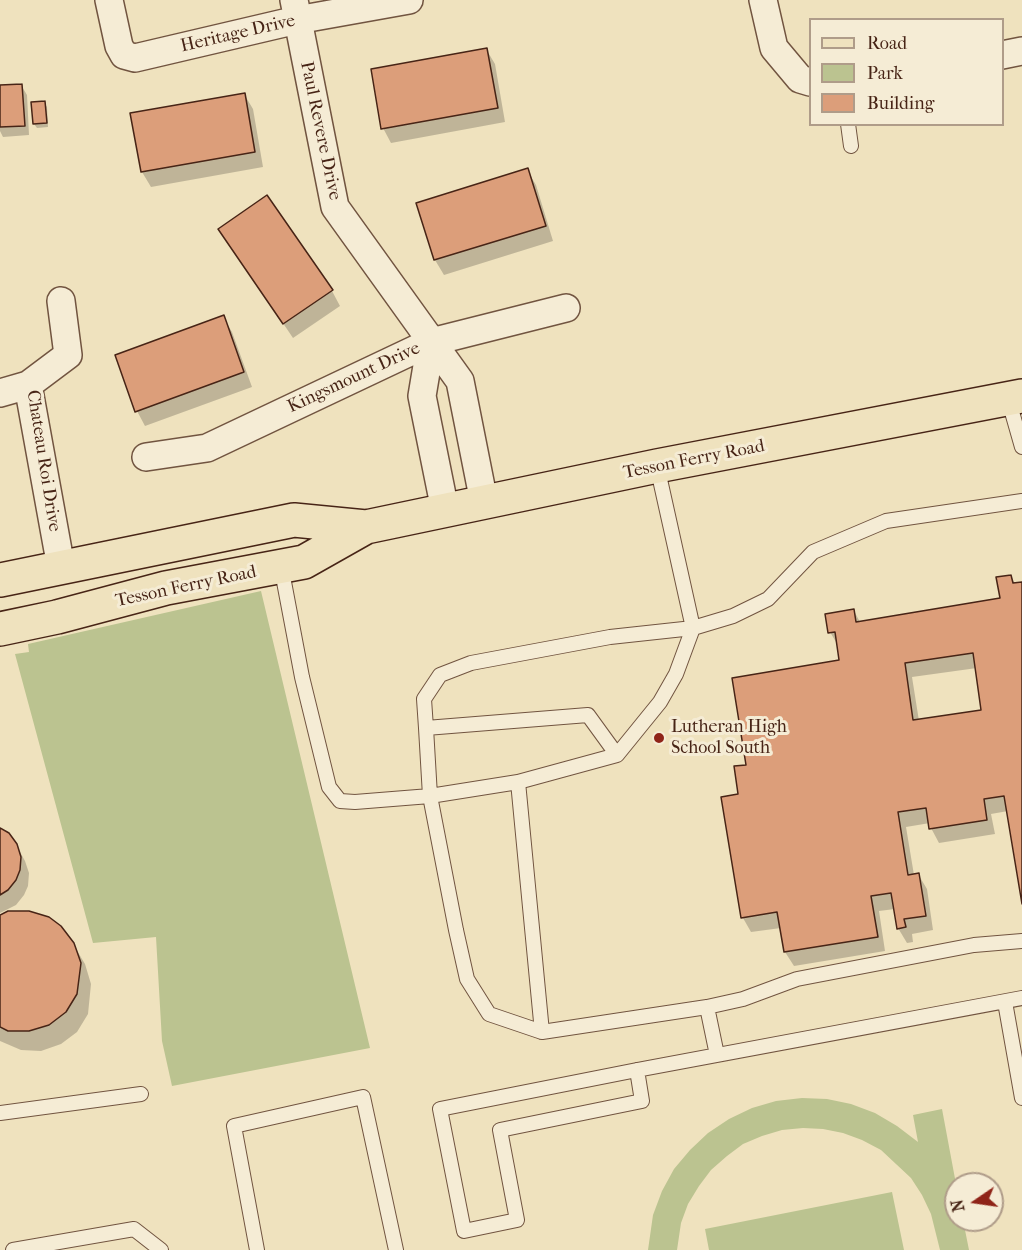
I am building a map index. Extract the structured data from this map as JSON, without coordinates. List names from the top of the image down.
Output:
{
  "streets": {
    "main road": ["Tesson Ferry Road"],
    "street": [
      "Heritage Drive",
      "Paul Revere Drive",
      "Kingsmount Drive",
      "Chateau Roi Drive"
    ]
  },
  "crossings": [
    ["Heritage Drive", "Paul Revere Drive"],
    ["Paul Revere Drive", "Kingsmount Drive"],
    ["Paul Revere Drive", "Tesson Ferry Road"],
    ["Tesson Ferry Road", "Chateau Roi Drive"]
  ],
  "places": ["Lutheran High School South"],
  "legend": ["Road", "Park", "Building"],
  "north": "left"
}
